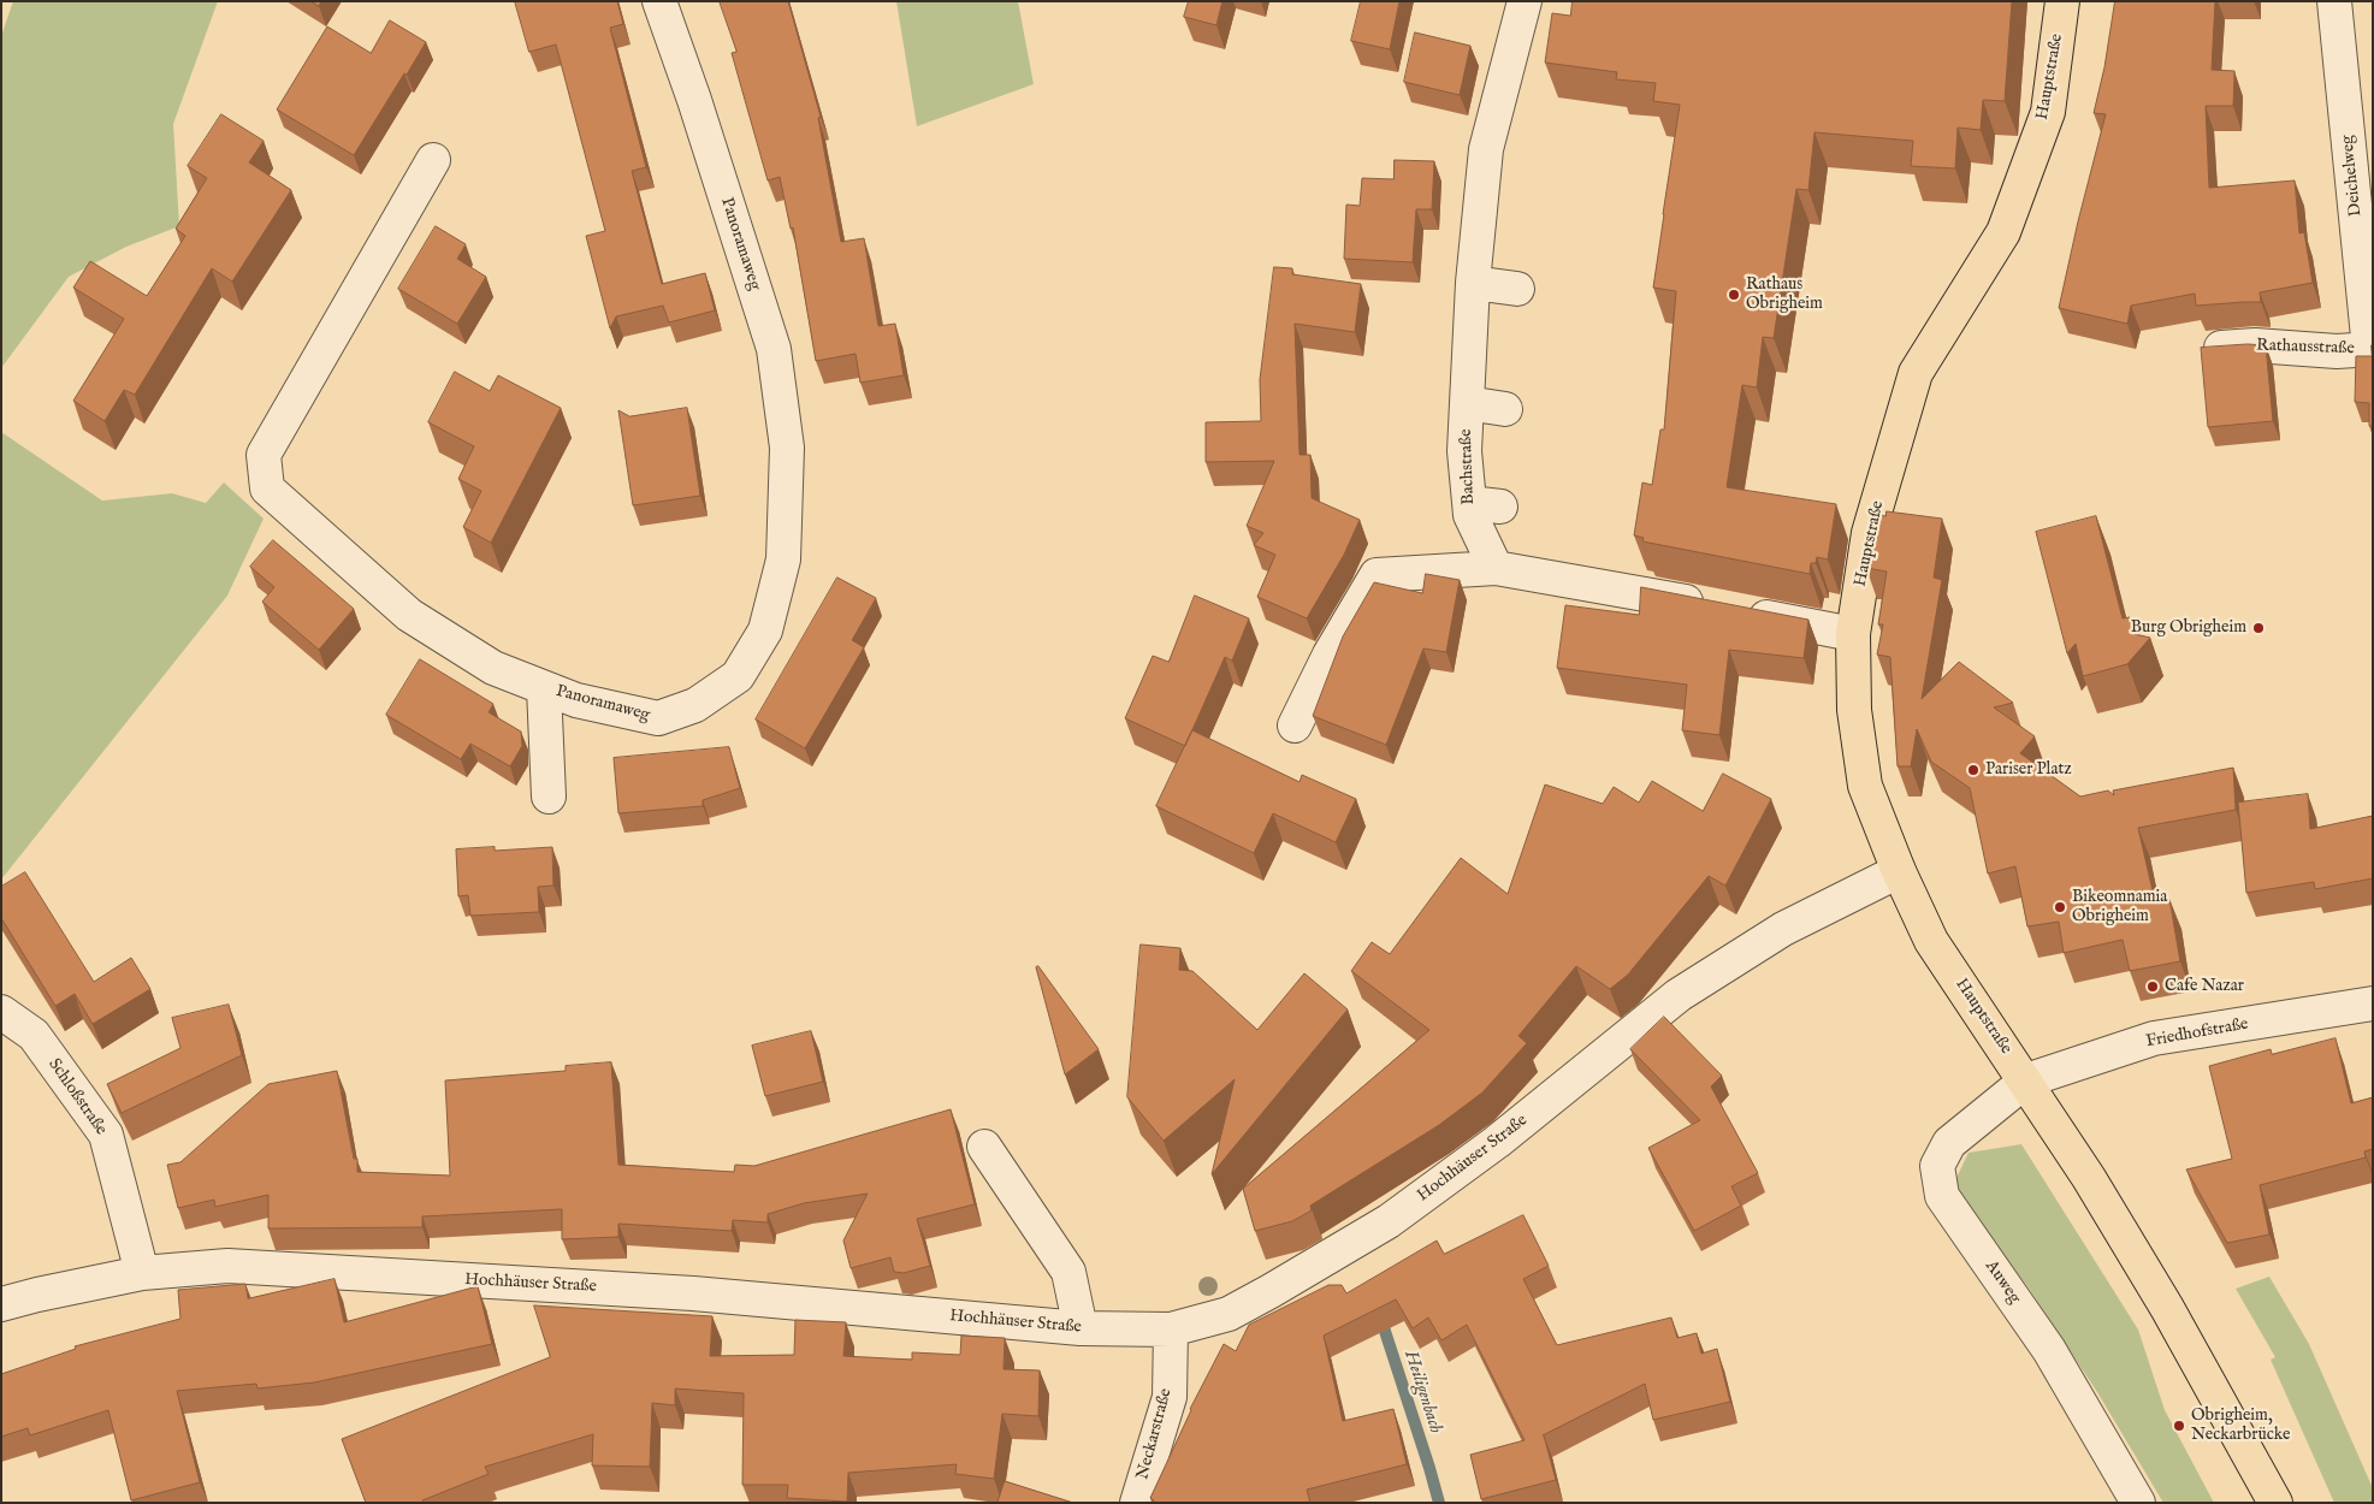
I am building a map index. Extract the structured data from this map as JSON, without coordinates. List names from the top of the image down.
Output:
{
  "streets": {
    "main road": ["Hauptstraße"],
    "street": [
      "Deichelweg",
      "Panoramaweg",
      "Rathausstraße",
      "Bachstraße",
      "Friedhofstraße",
      "Schloßstraße",
      "Hochhäuser Straße",
      "Auweg",
      "Neckarstraße"
    ]
  },
  "crossings": [
    ["Hauptstraße", "Friedhofstraße"],
    ["Hauptstraße", "Hochhäuser Straße"],
    ["Hauptstraße", "Auweg"],
    ["Deichelweg", "Rathausstraße"],
    ["Friedhofstraße", "Auweg"],
    ["Schloßstraße", "Hochhäuser Straße"],
    ["Hochhäuser Straße", "Neckarstraße"]
  ],
  "water": ["Heiligenbach"],
  "places": [
    "Rathaus Obrigheim",
    "Burg Obrigheim",
    "Pariser Platz",
    "Bikeomnamia Obrigheim",
    "Cafe Nazar",
    "Obrigheim, Neckarbrücke"
  ]
}
